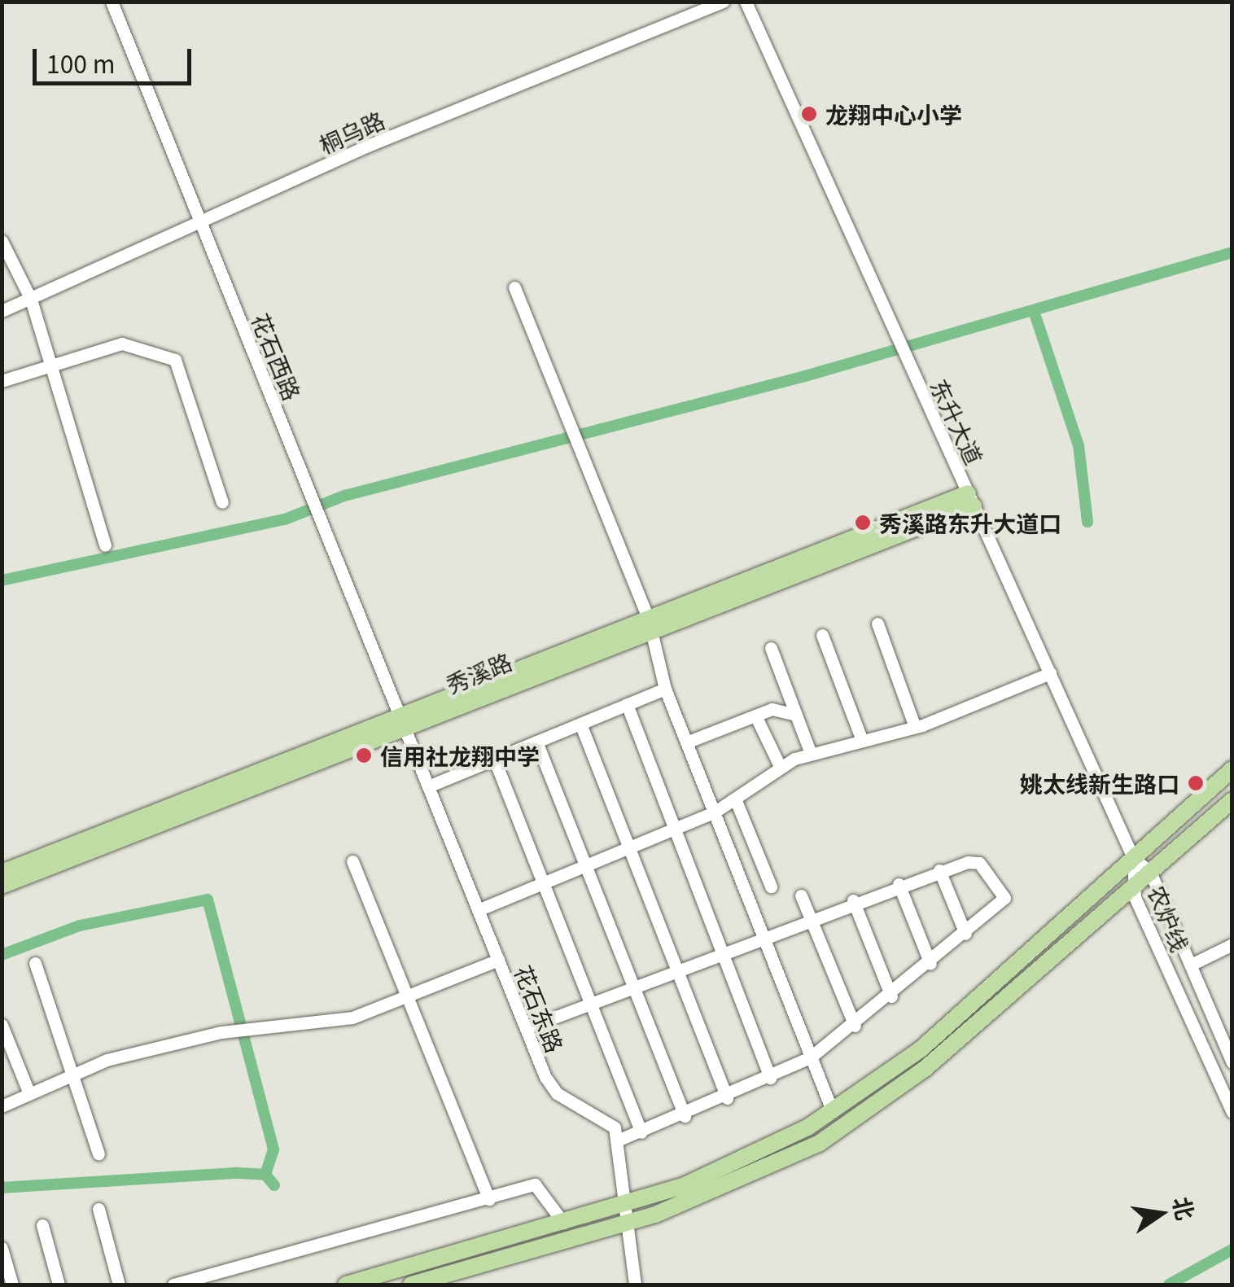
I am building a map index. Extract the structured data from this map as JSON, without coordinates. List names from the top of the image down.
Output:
{
  "streets": {
    "main road": ["秀溪路"],
    "street": [
      "桐乌路",
      "花石西路",
      "东升大道",
      "农炉线",
      "花石东路"
    ]
  },
  "crossings": [
    ["桐乌路", "花石西路"],
    ["花石西路", "秀溪路"],
    ["花石西路", "花石东路"],
    ["东升大道", "秀溪路"],
    ["东升大道", "农炉线"],
    ["秀溪路", "花石东路"]
  ],
  "places": [
    "龙翔中心小学",
    "秀溪路东升大道口",
    "信用社龙翔中学",
    "姚太线新生路口"
  ],
  "scale_bar": "100 m",
  "north": "right"
}
